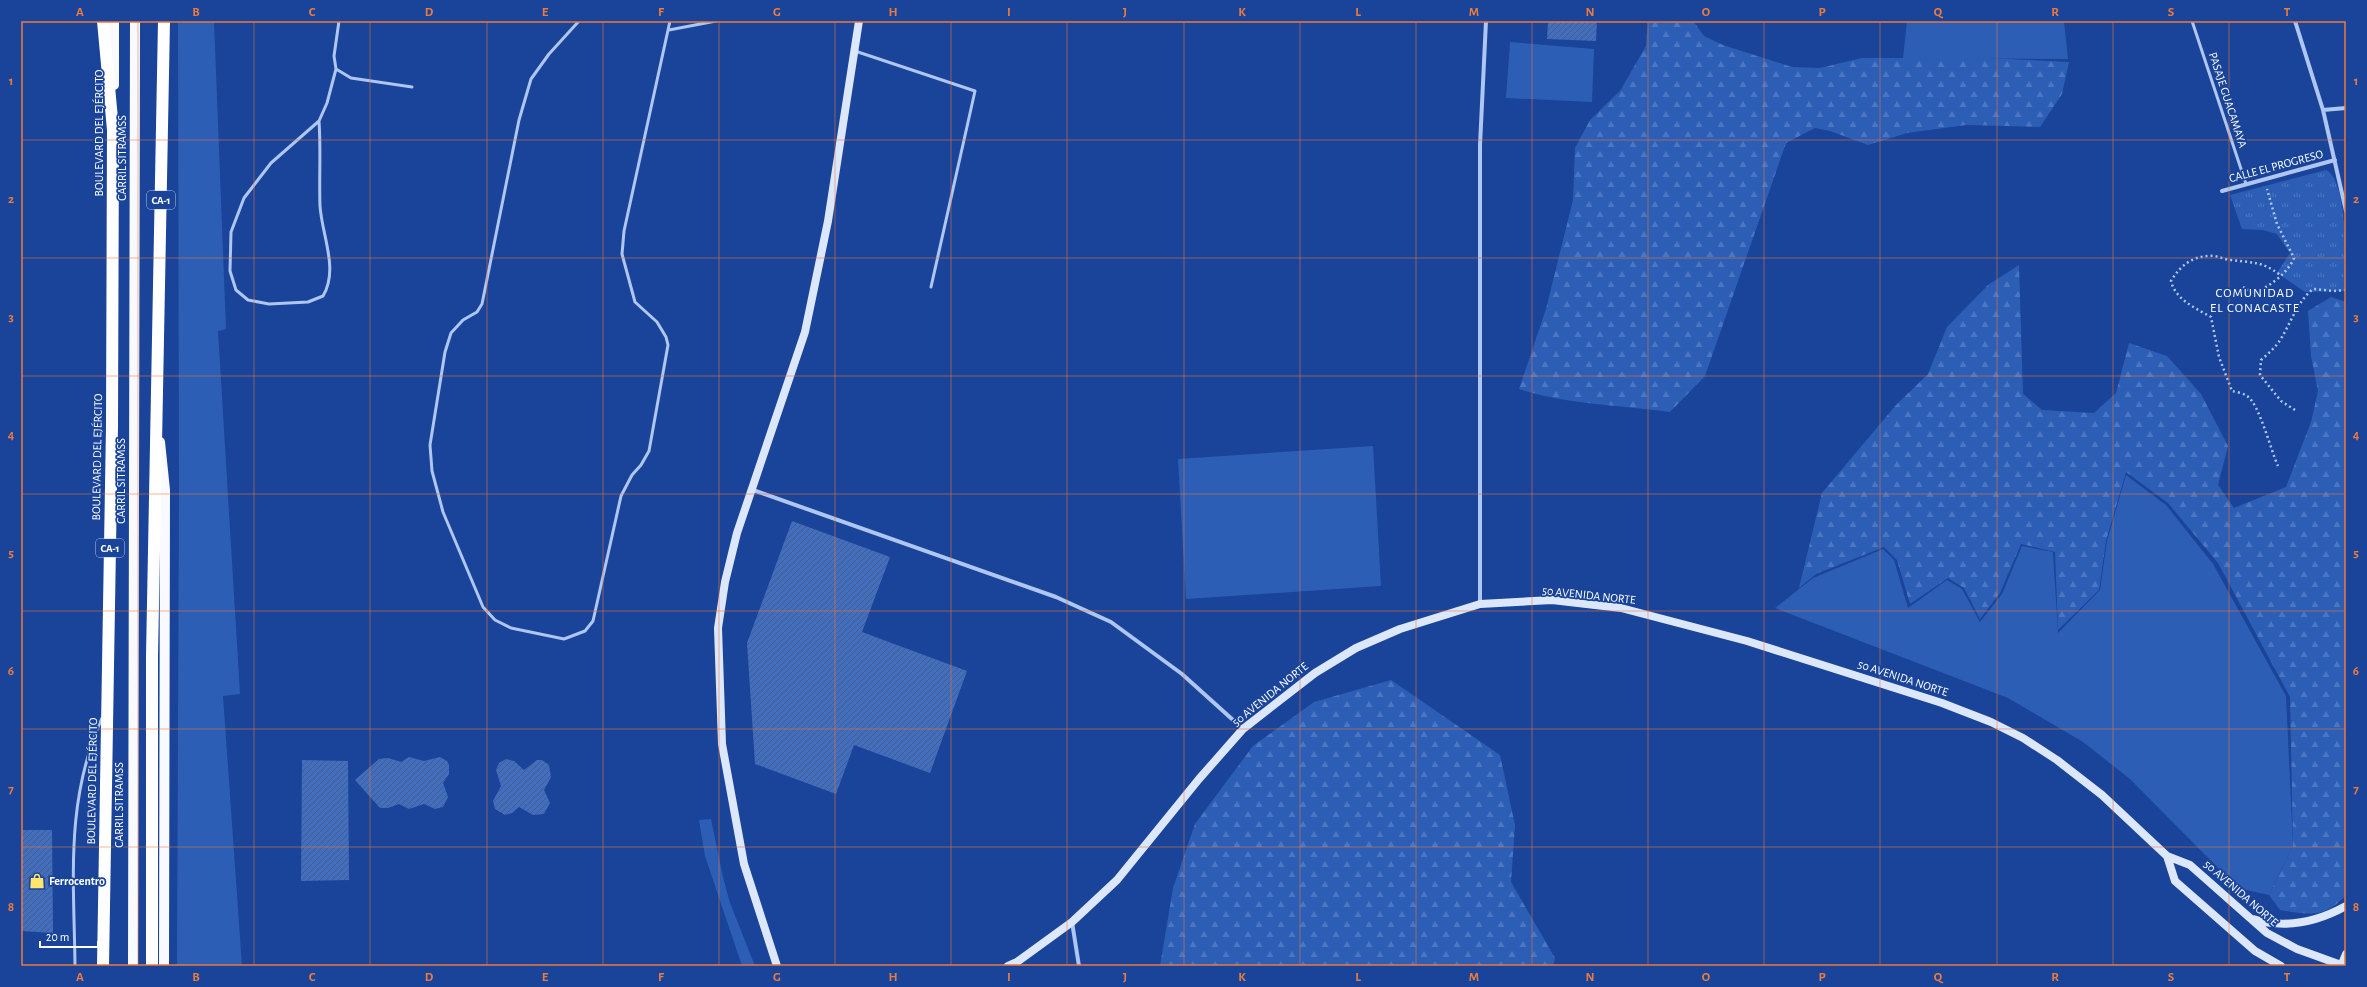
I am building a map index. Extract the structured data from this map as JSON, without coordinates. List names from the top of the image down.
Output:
{
  "streets": {
    "highway": ["BOULEVARD DEL EJÉRCITO", "CA-1"],
    "main road": ["CARRIL SITRAMSS"],
    "street": ["CALLE EL PROGRESO", "50 AVENIDA NORTE"],
    "lane": ["PASAJE GUACAMAYA"]
  },
  "crossings": [
    ["PASAJE GUACAMAYA", "CALLE EL PROGRESO"],
    ["BOULEVARD DEL EJÉRCITO", "CA-1"]
  ],
  "districts": ["COMUNIDAD EL CONACASTE"],
  "places": {
    "shop": ["Ferrocentro"]
  },
  "scale_bar": "20 m",
  "grid": {
    "columns": [
      "A",
      "B",
      "C",
      "D",
      "E",
      "F",
      "G",
      "H",
      "I",
      "J",
      "K",
      "L",
      "M",
      "N",
      "O",
      "P",
      "Q",
      "R",
      "S",
      "T"
    ],
    "rows": [
      "1",
      "2",
      "3",
      "4",
      "5",
      "6",
      "7",
      "8"
    ]
  }
}
